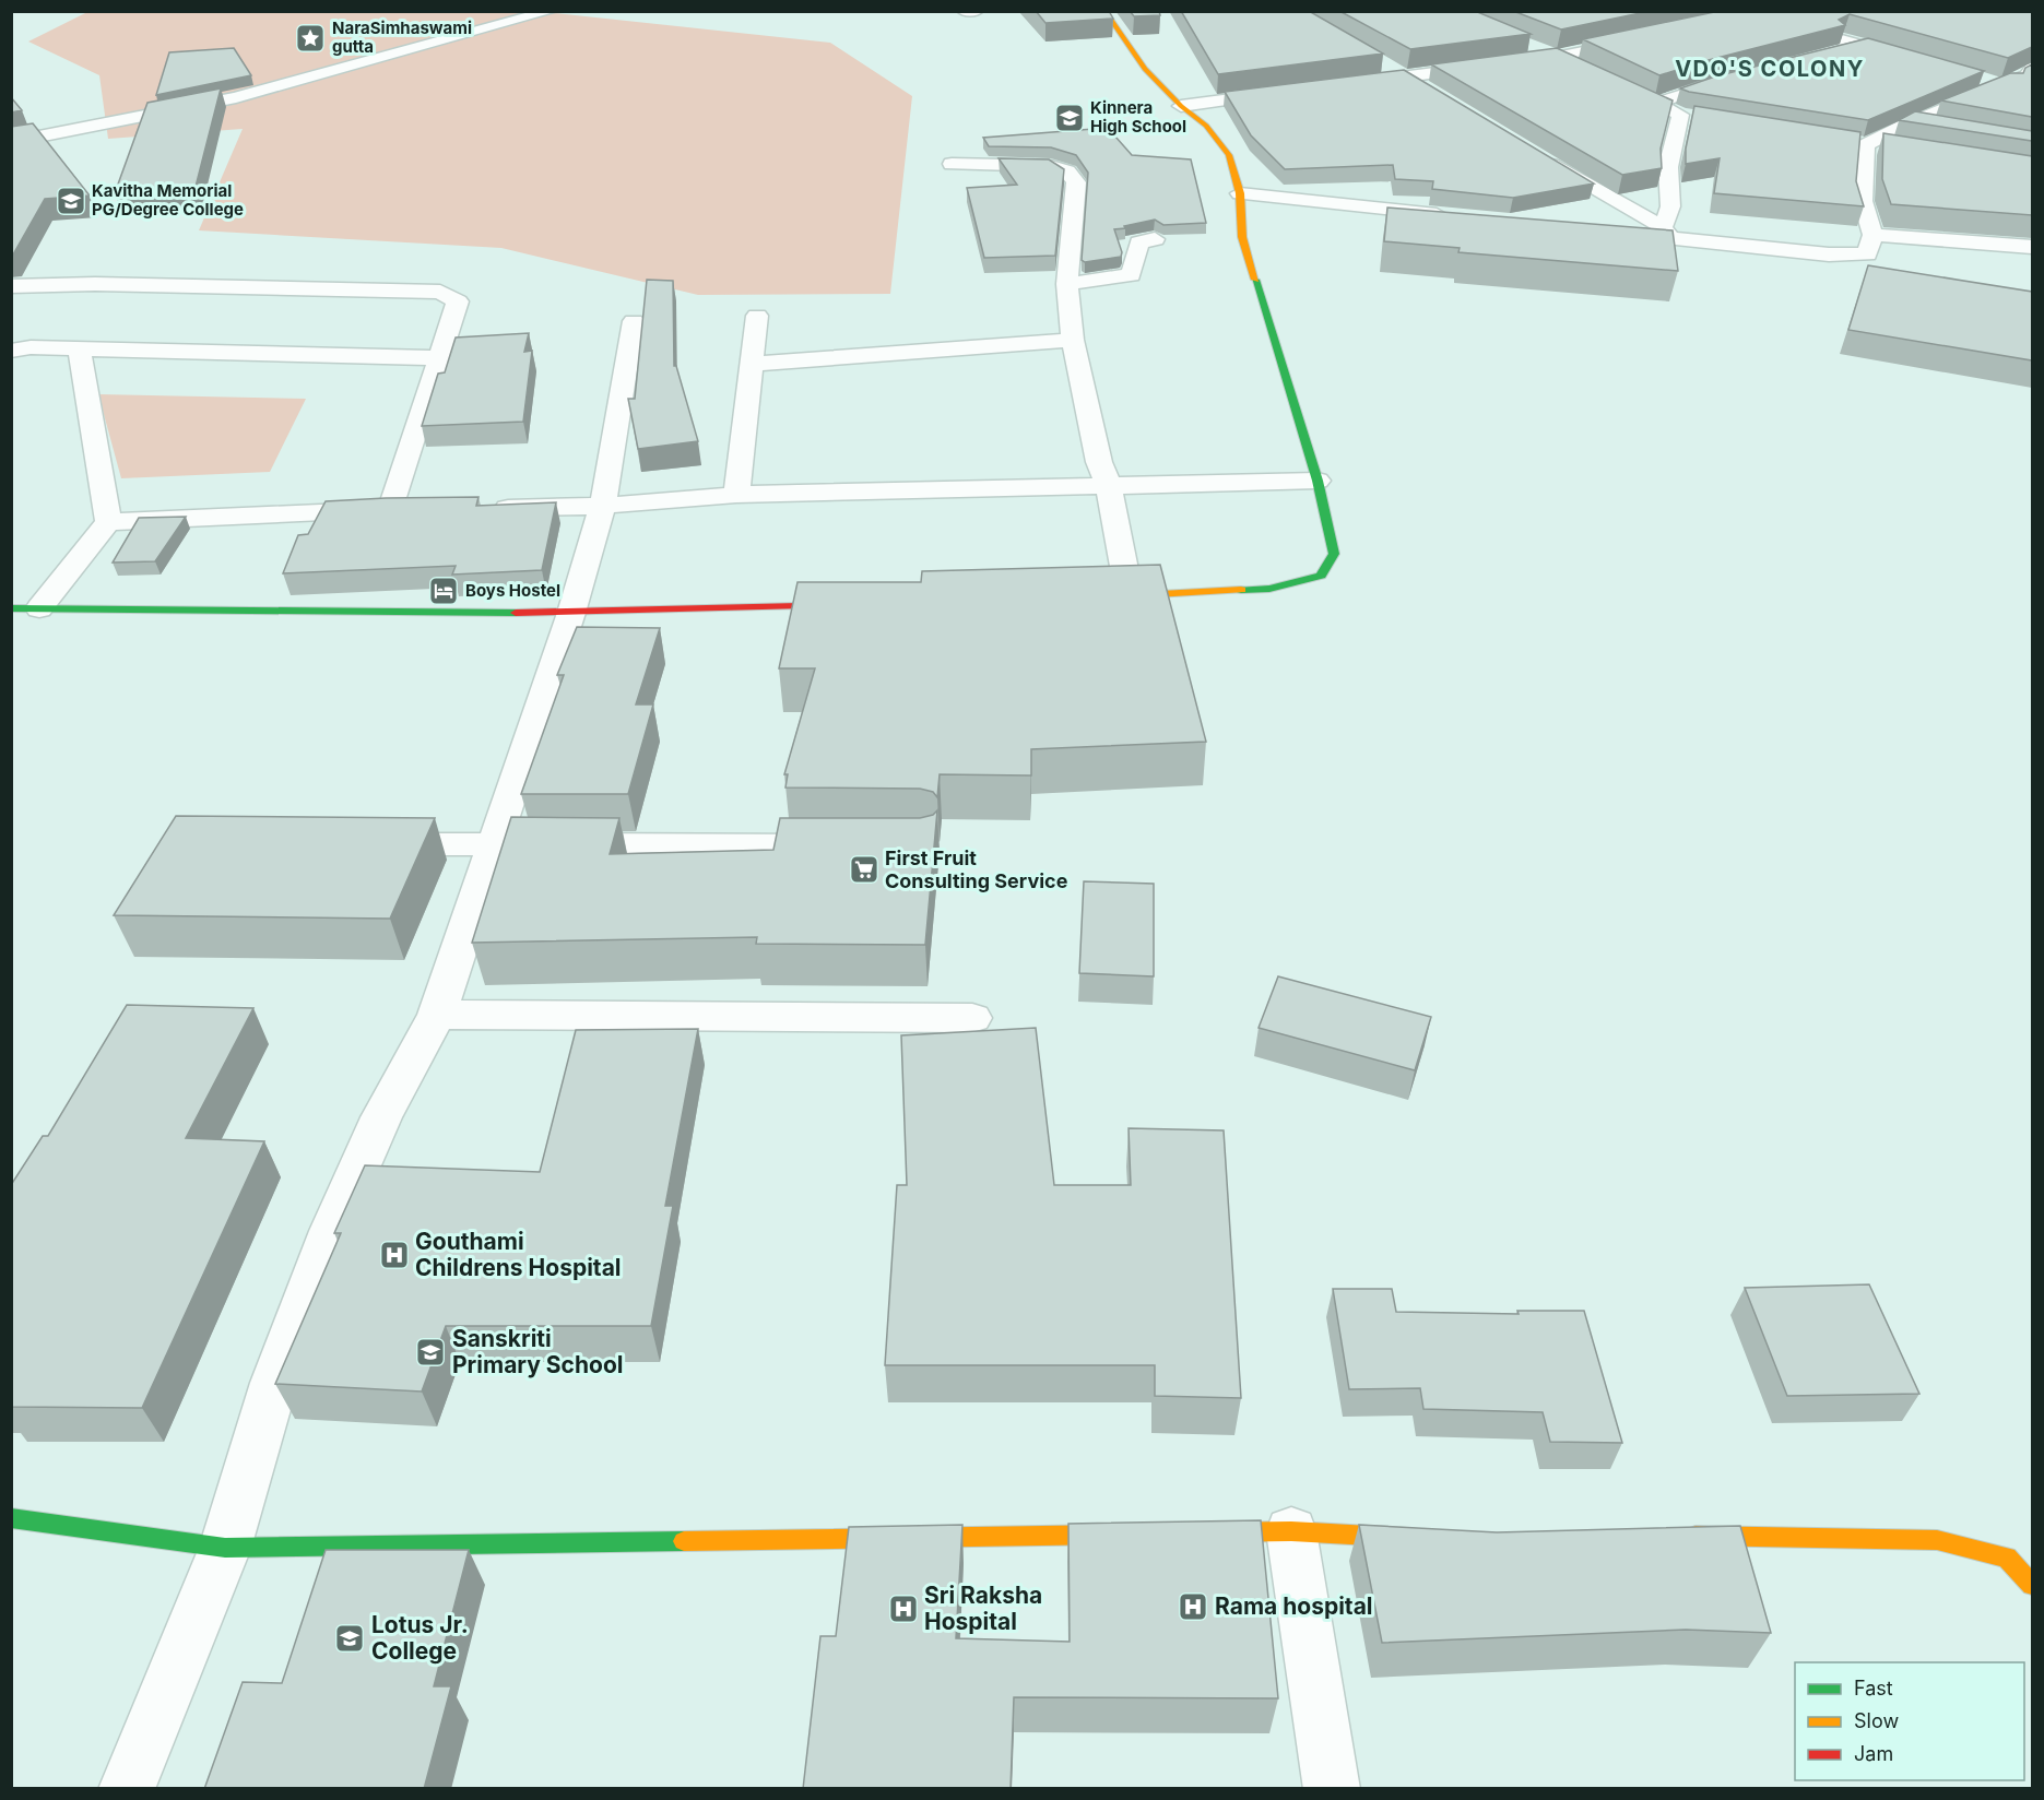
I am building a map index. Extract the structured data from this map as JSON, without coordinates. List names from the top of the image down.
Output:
{
  "districts": ["VDO'S COLONY"],
  "places": {
    "place": ["NaraSimhaswami gutta"],
    "school or university": [
      "Kinnera High School",
      "Kavitha Memorial PG/Degree College",
      "Sanskriti Primary School",
      "Lotus Jr. College"
    ],
    "hotel": ["Boys Hostel"],
    "supermarket": ["First Fruit Consulting Service"],
    "hospital": ["Gouthami Childrens Hospital", "Rama hospital", "Sri Raksha Hospital"]
  },
  "legend": ["Fast", "Slow", "Jam"]
}
